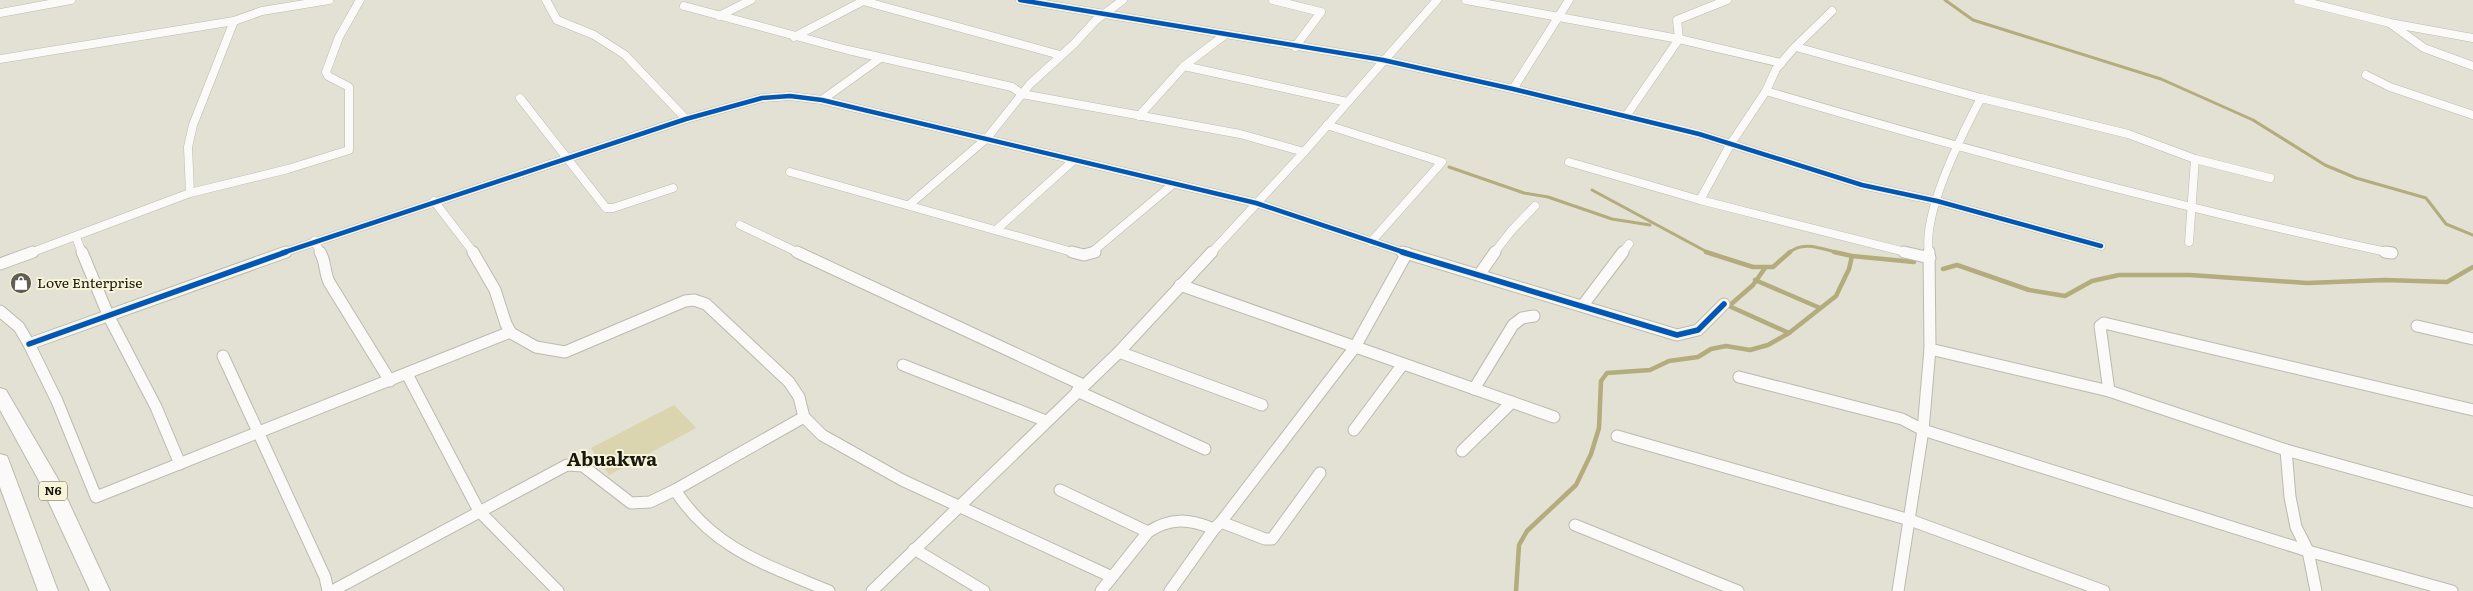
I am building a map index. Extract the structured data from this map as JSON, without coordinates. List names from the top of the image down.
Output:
{
  "streets": {
    "main road": ["N6"]
  },
  "districts": ["Abuakwa"],
  "places": {
    "shop": ["Love Enterprise"]
  }
}
